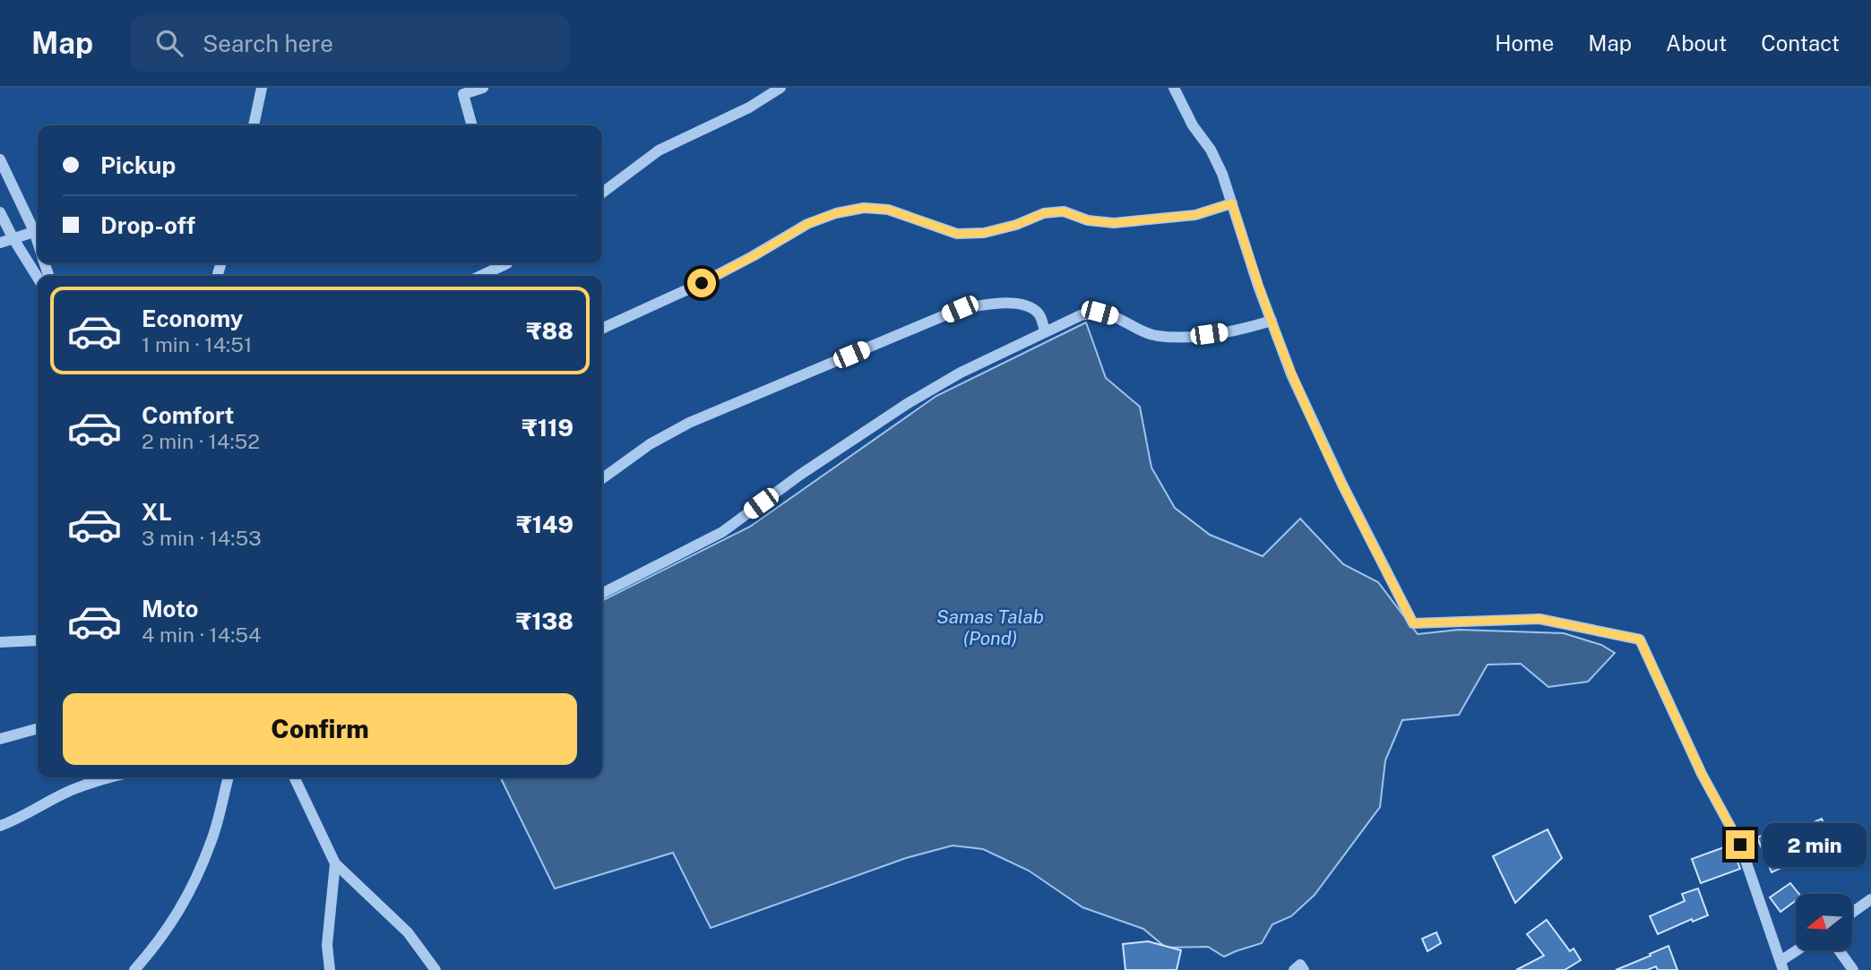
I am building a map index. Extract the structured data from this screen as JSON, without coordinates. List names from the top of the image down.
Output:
{
  "water": ["Samas Talab (Pond)"],
  "north": "left",
  "page": {
    "header": "Map",
    "search": "Search here",
    "nav": [
      "Home",
      "Map",
      "About",
      "Contact"
    ],
    "banner": ["Pickup", "Drop-off"],
    "list": [
      {
        "name": "Economy",
        "note": "1 min · 14:51",
        "value": "₹88"
      },
      {
        "name": "Comfort",
        "note": "2 min · 14:52",
        "value": "₹119"
      },
      {
        "name": "XL",
        "note": "3 min · 14:53",
        "value": "₹149"
      },
      {
        "name": "Moto",
        "note": "4 min · 14:54",
        "value": "₹138"
      }
    ],
    "buttons": "Confirm",
    "bubble": "2 min"
  }
}
